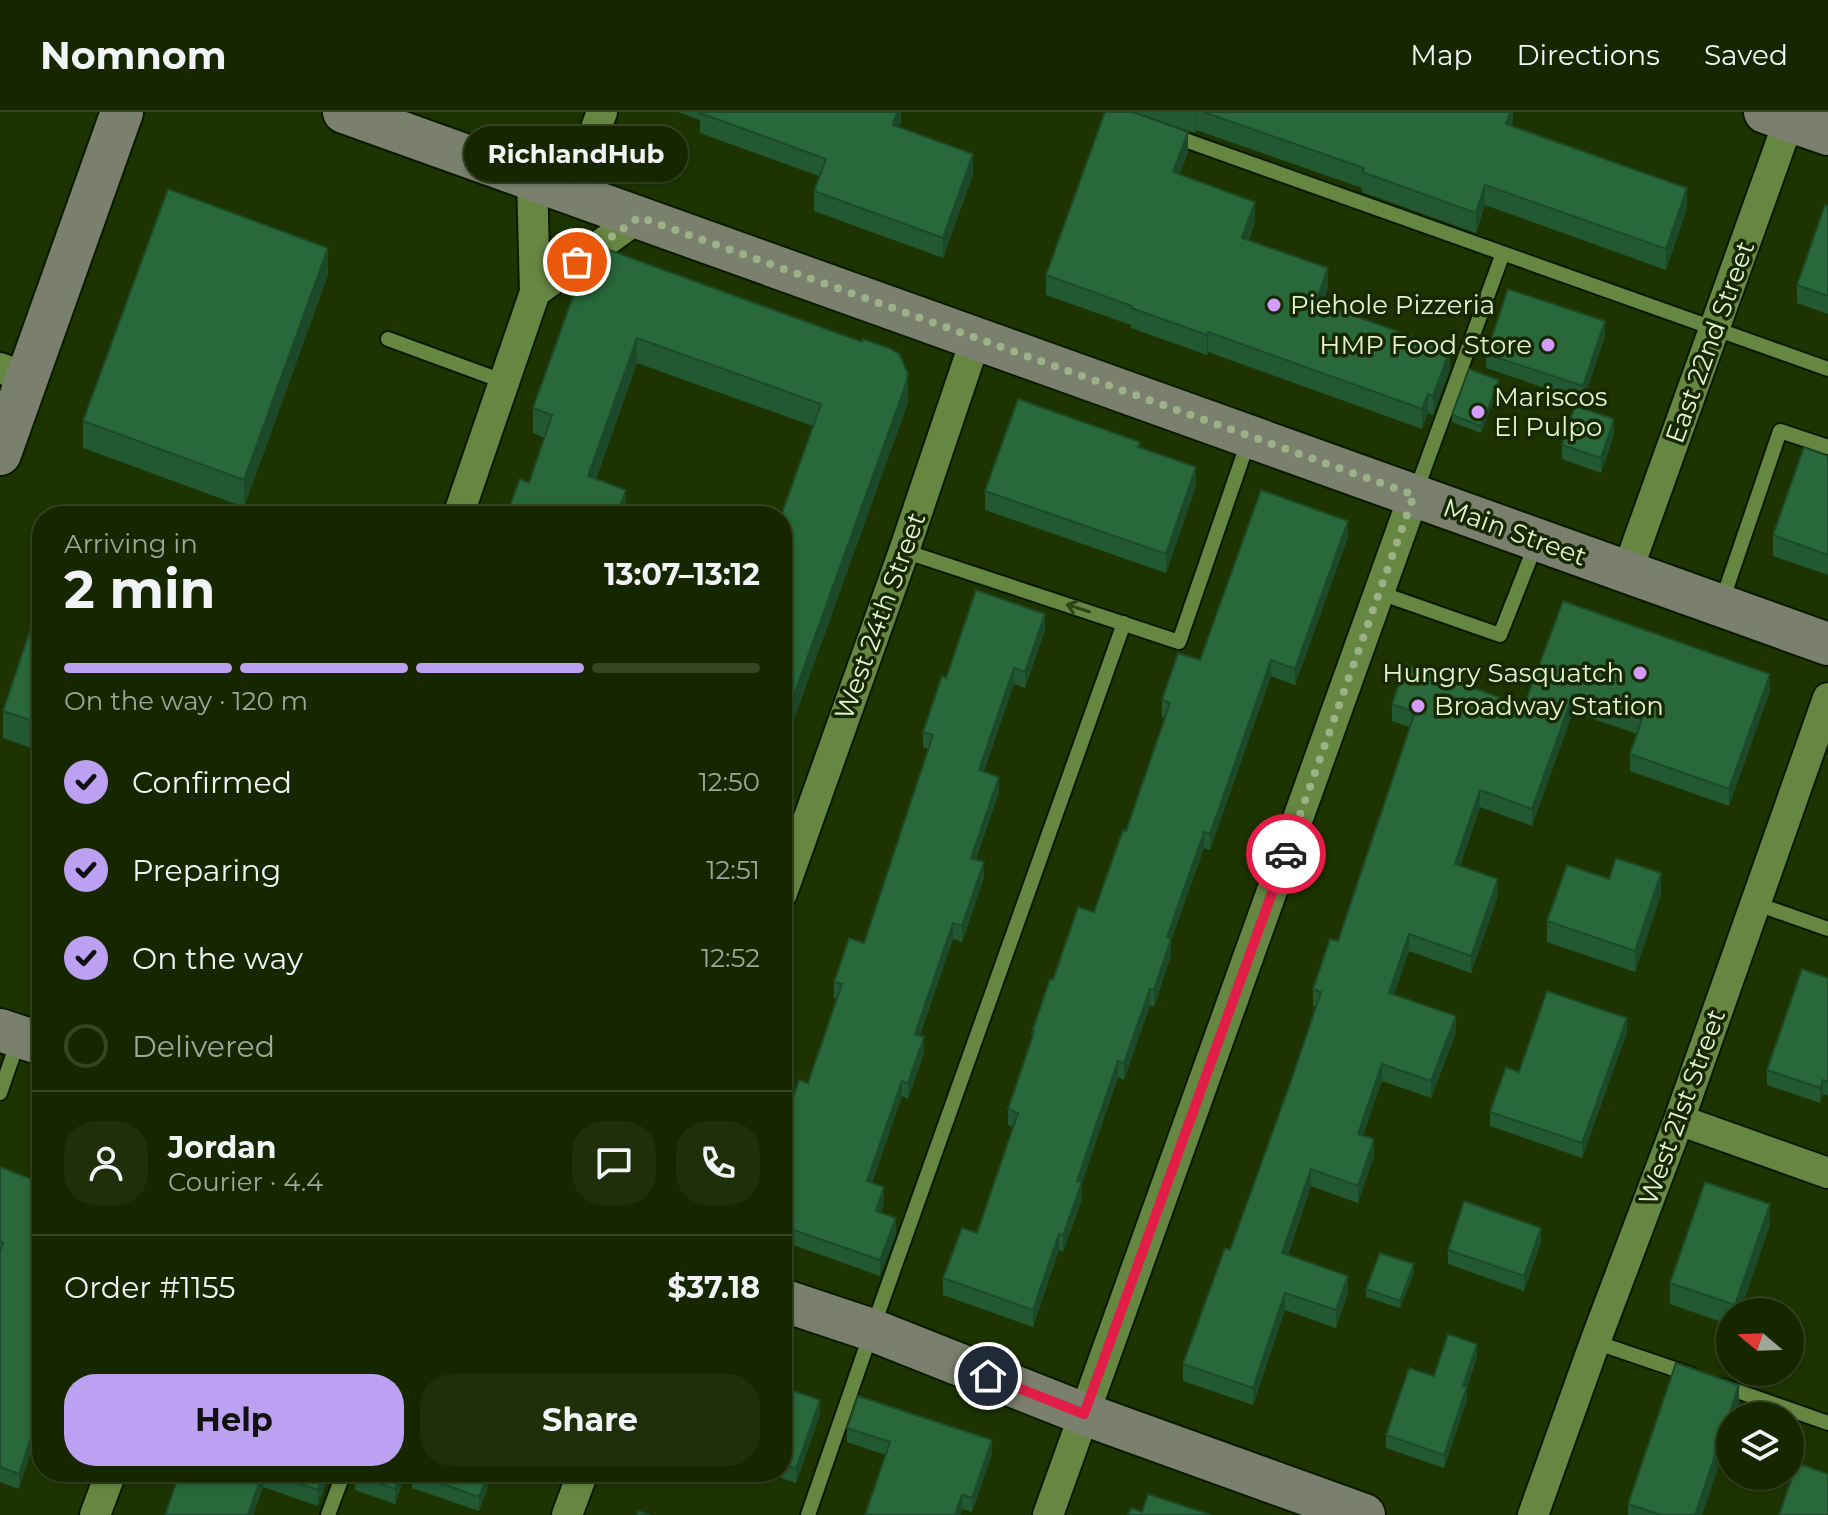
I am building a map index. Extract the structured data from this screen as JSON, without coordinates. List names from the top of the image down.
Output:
{
  "streets": {
    "main road": ["Main Street"],
    "street": ["East 22nd Street", "West 24th Street", "West 21st Street"]
  },
  "crossings": [
    ["East 22nd Street", "Main Street"],
    ["Main Street", "West 24th Street"]
  ],
  "places": [
    "RichlandHub",
    "Piehole Pizzeria",
    "HMP Food Store",
    "Mariscos El Pulpo",
    "Hungry Sasquatch",
    "Broadway Station"
  ],
  "north": "left",
  "page": {
    "header": "Nomnom",
    "nav": ["Map", "Directions", "Saved"],
    "bubble": "RichlandHub",
    "heading": ["2 min", "Arriving in", "13:07–13:12"],
    "panel": [
      "Jordan",
      "Courier · 4.4",
      "Order #1155",
      "$37.18"
    ],
    "bar": "On the way · 120 m",
    "list": [
      ["Confirmed", "12:50"],
      ["Preparing", "12:51"],
      ["On the way", "12:52"],
      "Delivered"
    ],
    "buttons": ["Help", "Share"]
  }
}
